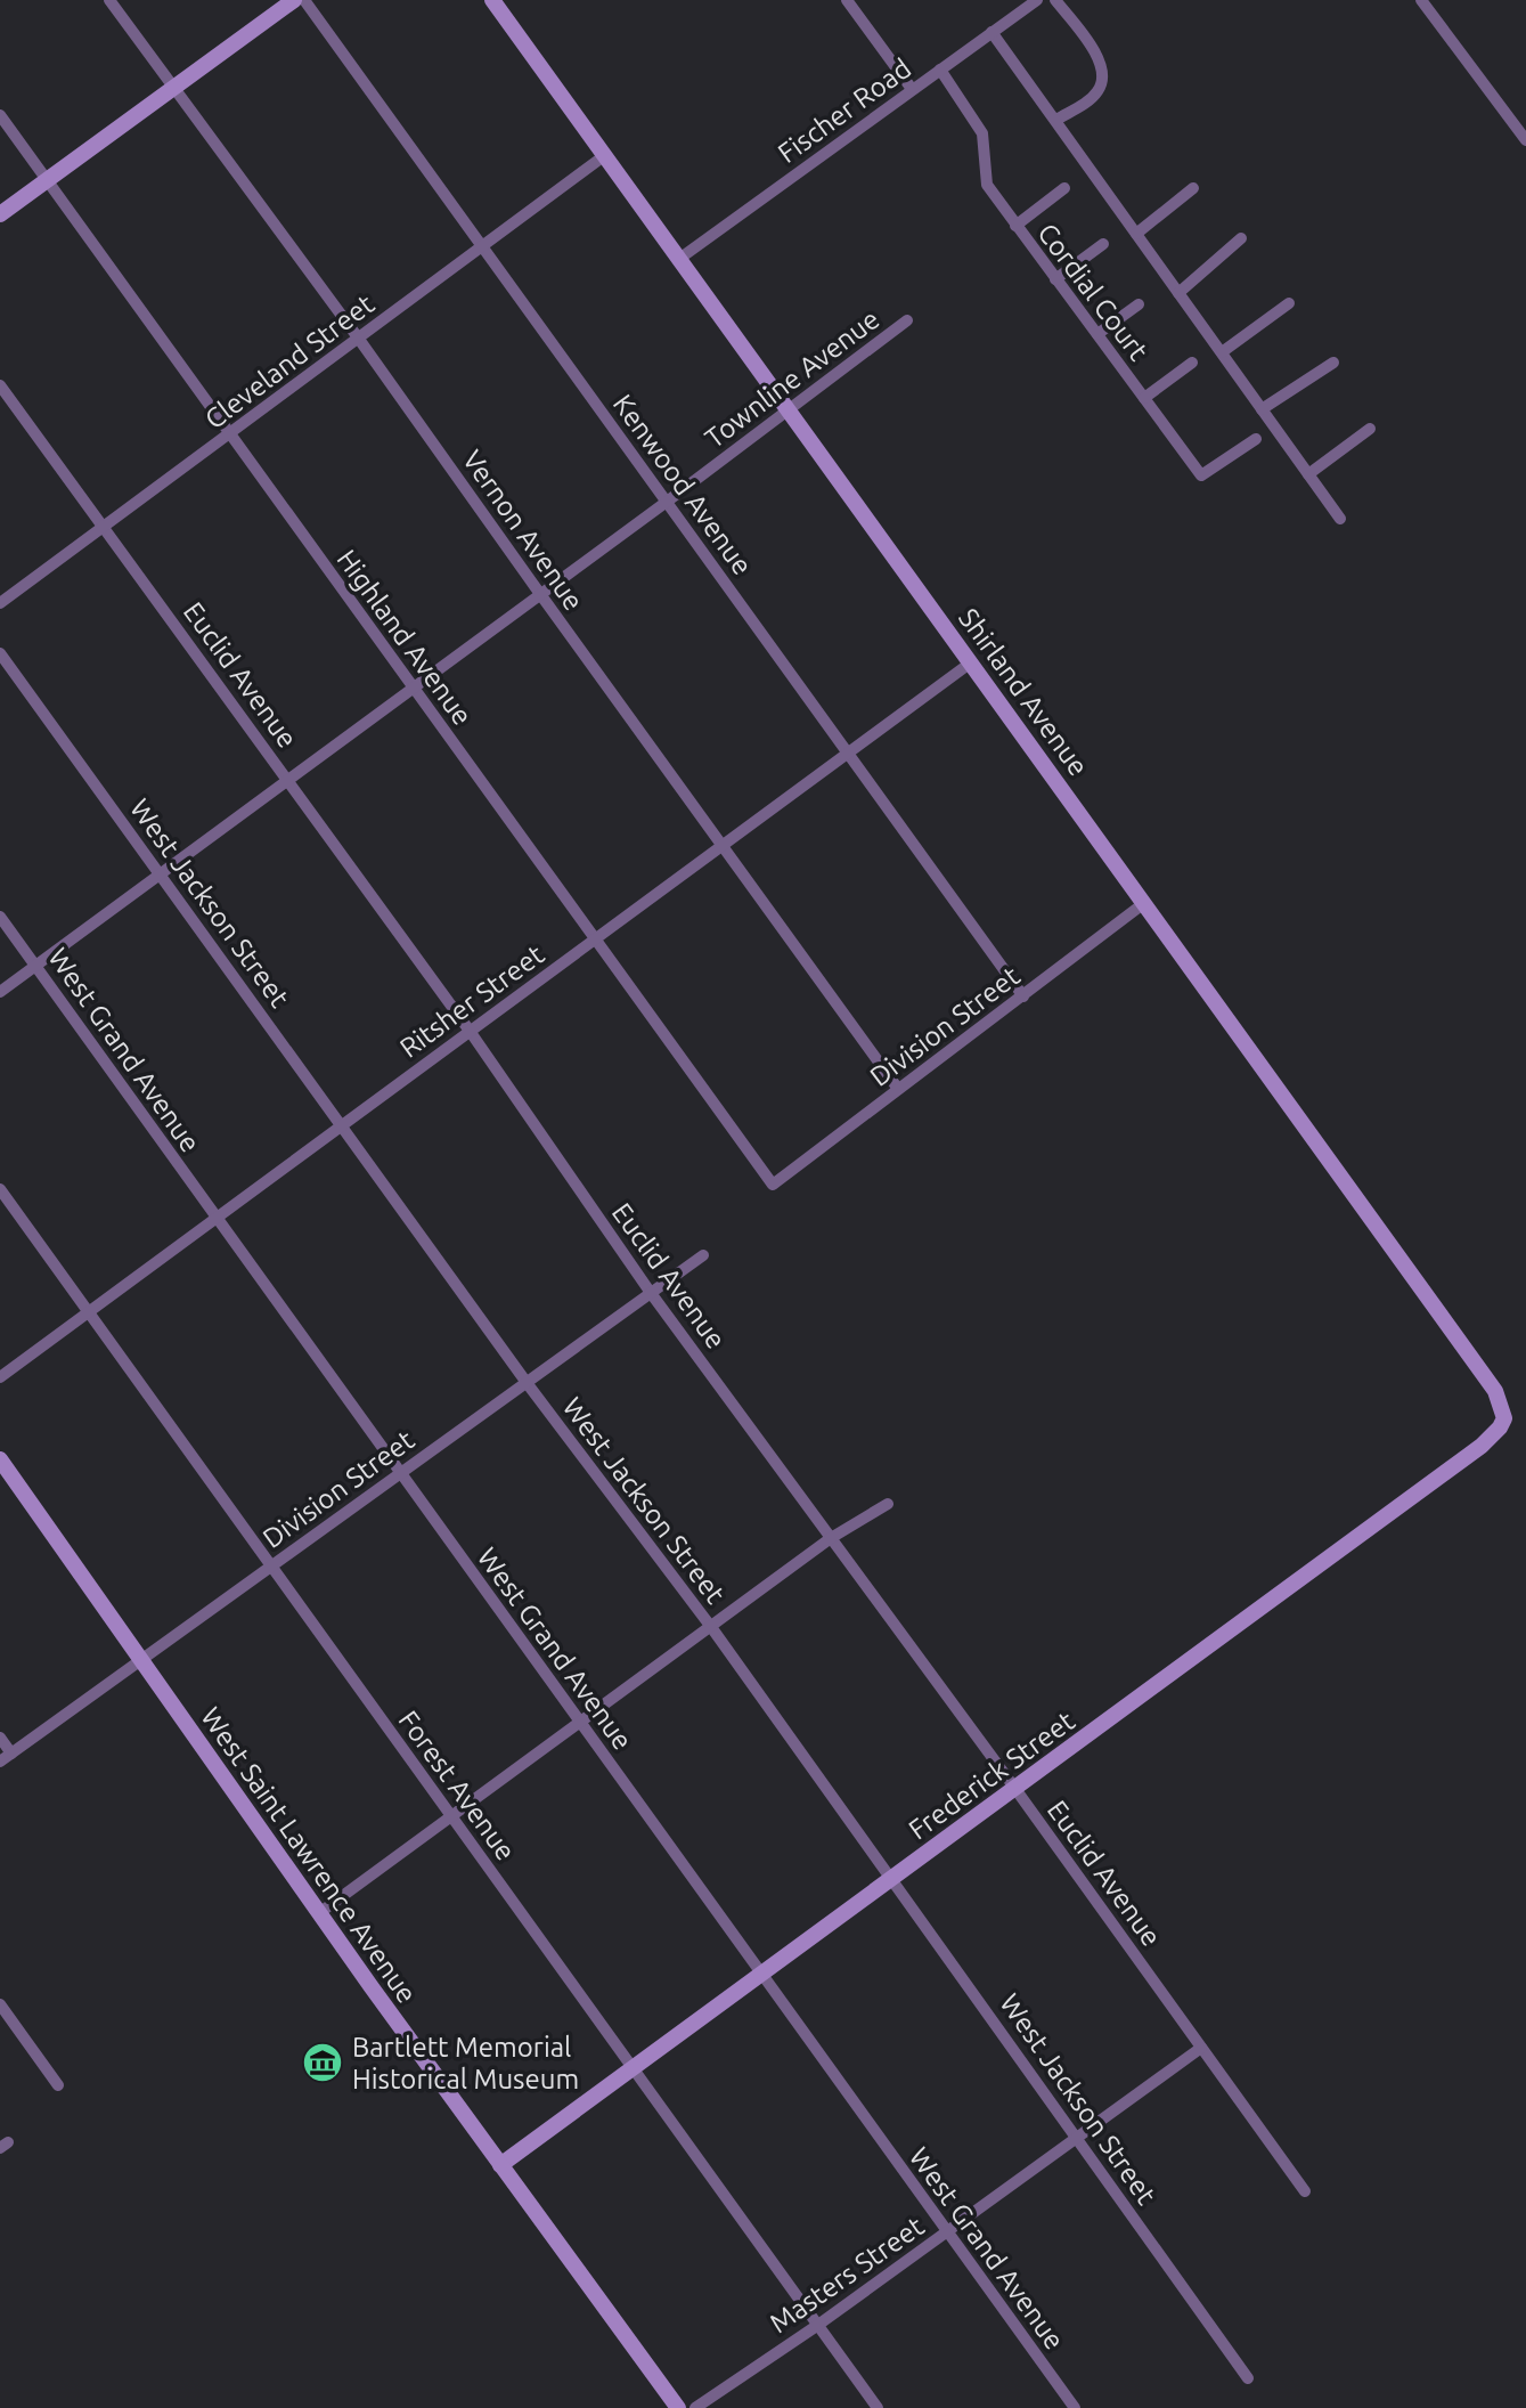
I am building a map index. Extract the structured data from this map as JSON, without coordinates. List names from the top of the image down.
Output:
{
  "streets": {
    "street": [
      "Fischer Road",
      "Cordial Court",
      "Cleveland Street",
      "Townline Avenue",
      "Kenwood Avenue",
      "Vernon Avenue",
      "Highland Avenue",
      "Euclid Avenue",
      "Shirland Avenue",
      "West Jackson Street",
      "Ritsher Street",
      "Division Street",
      "West Grand Avenue",
      "Frederick Street",
      "Forest Avenue",
      "West Saint Lawrence Avenue",
      "Masters Street"
    ]
  },
  "crossings": [
    ["Fischer Road", "Cordial Court"],
    ["Fischer Road", "Shirland Avenue"],
    ["Cleveland Street", "Kenwood Avenue"],
    ["Cleveland Street", "Vernon Avenue"],
    ["Cleveland Street", "Highland Avenue"],
    ["Cleveland Street", "Euclid Avenue"],
    ["Cleveland Street", "Shirland Avenue"],
    ["Townline Avenue", "Kenwood Avenue"],
    ["Townline Avenue", "Vernon Avenue"],
    ["Townline Avenue", "Highland Avenue"],
    ["Townline Avenue", "Euclid Avenue"],
    ["Townline Avenue", "Shirland Avenue"],
    ["Townline Avenue", "West Jackson Street"],
    ["Townline Avenue", "West Grand Avenue"],
    ["Kenwood Avenue", "Ritsher Street"],
    ["Kenwood Avenue", "Division Street"],
    ["Vernon Avenue", "Ritsher Street"],
    ["Vernon Avenue", "Division Street"],
    ["Highland Avenue", "Ritsher Street"],
    ["Highland Avenue", "Division Street"],
    ["Euclid Avenue", "Ritsher Street"],
    ["Euclid Avenue", "Division Street"],
    ["Euclid Avenue", "Frederick Street"],
    ["Euclid Avenue", "Masters Street"],
    ["Shirland Avenue", "Ritsher Street"],
    ["Shirland Avenue", "Division Street"],
    ["Shirland Avenue", "Frederick Street"],
    ["West Jackson Street", "Ritsher Street"],
    ["West Jackson Street", "Division Street"],
    ["West Jackson Street", "Frederick Street"],
    ["West Jackson Street", "Masters Street"],
    ["Ritsher Street", "West Grand Avenue"],
    ["Ritsher Street", "Forest Avenue"],
    ["Division Street", "West Grand Avenue"],
    ["Division Street", "Forest Avenue"],
    ["Division Street", "West Saint Lawrence Avenue"],
    ["West Grand Avenue", "Frederick Street"],
    ["West Grand Avenue", "Masters Street"],
    ["Frederick Street", "Forest Avenue"],
    ["Frederick Street", "West Saint Lawrence Avenue"],
    ["Forest Avenue", "Masters Street"]
  ],
  "places": {
    "museum": ["Bartlett Memorial Historical Museum"]
  }
}
